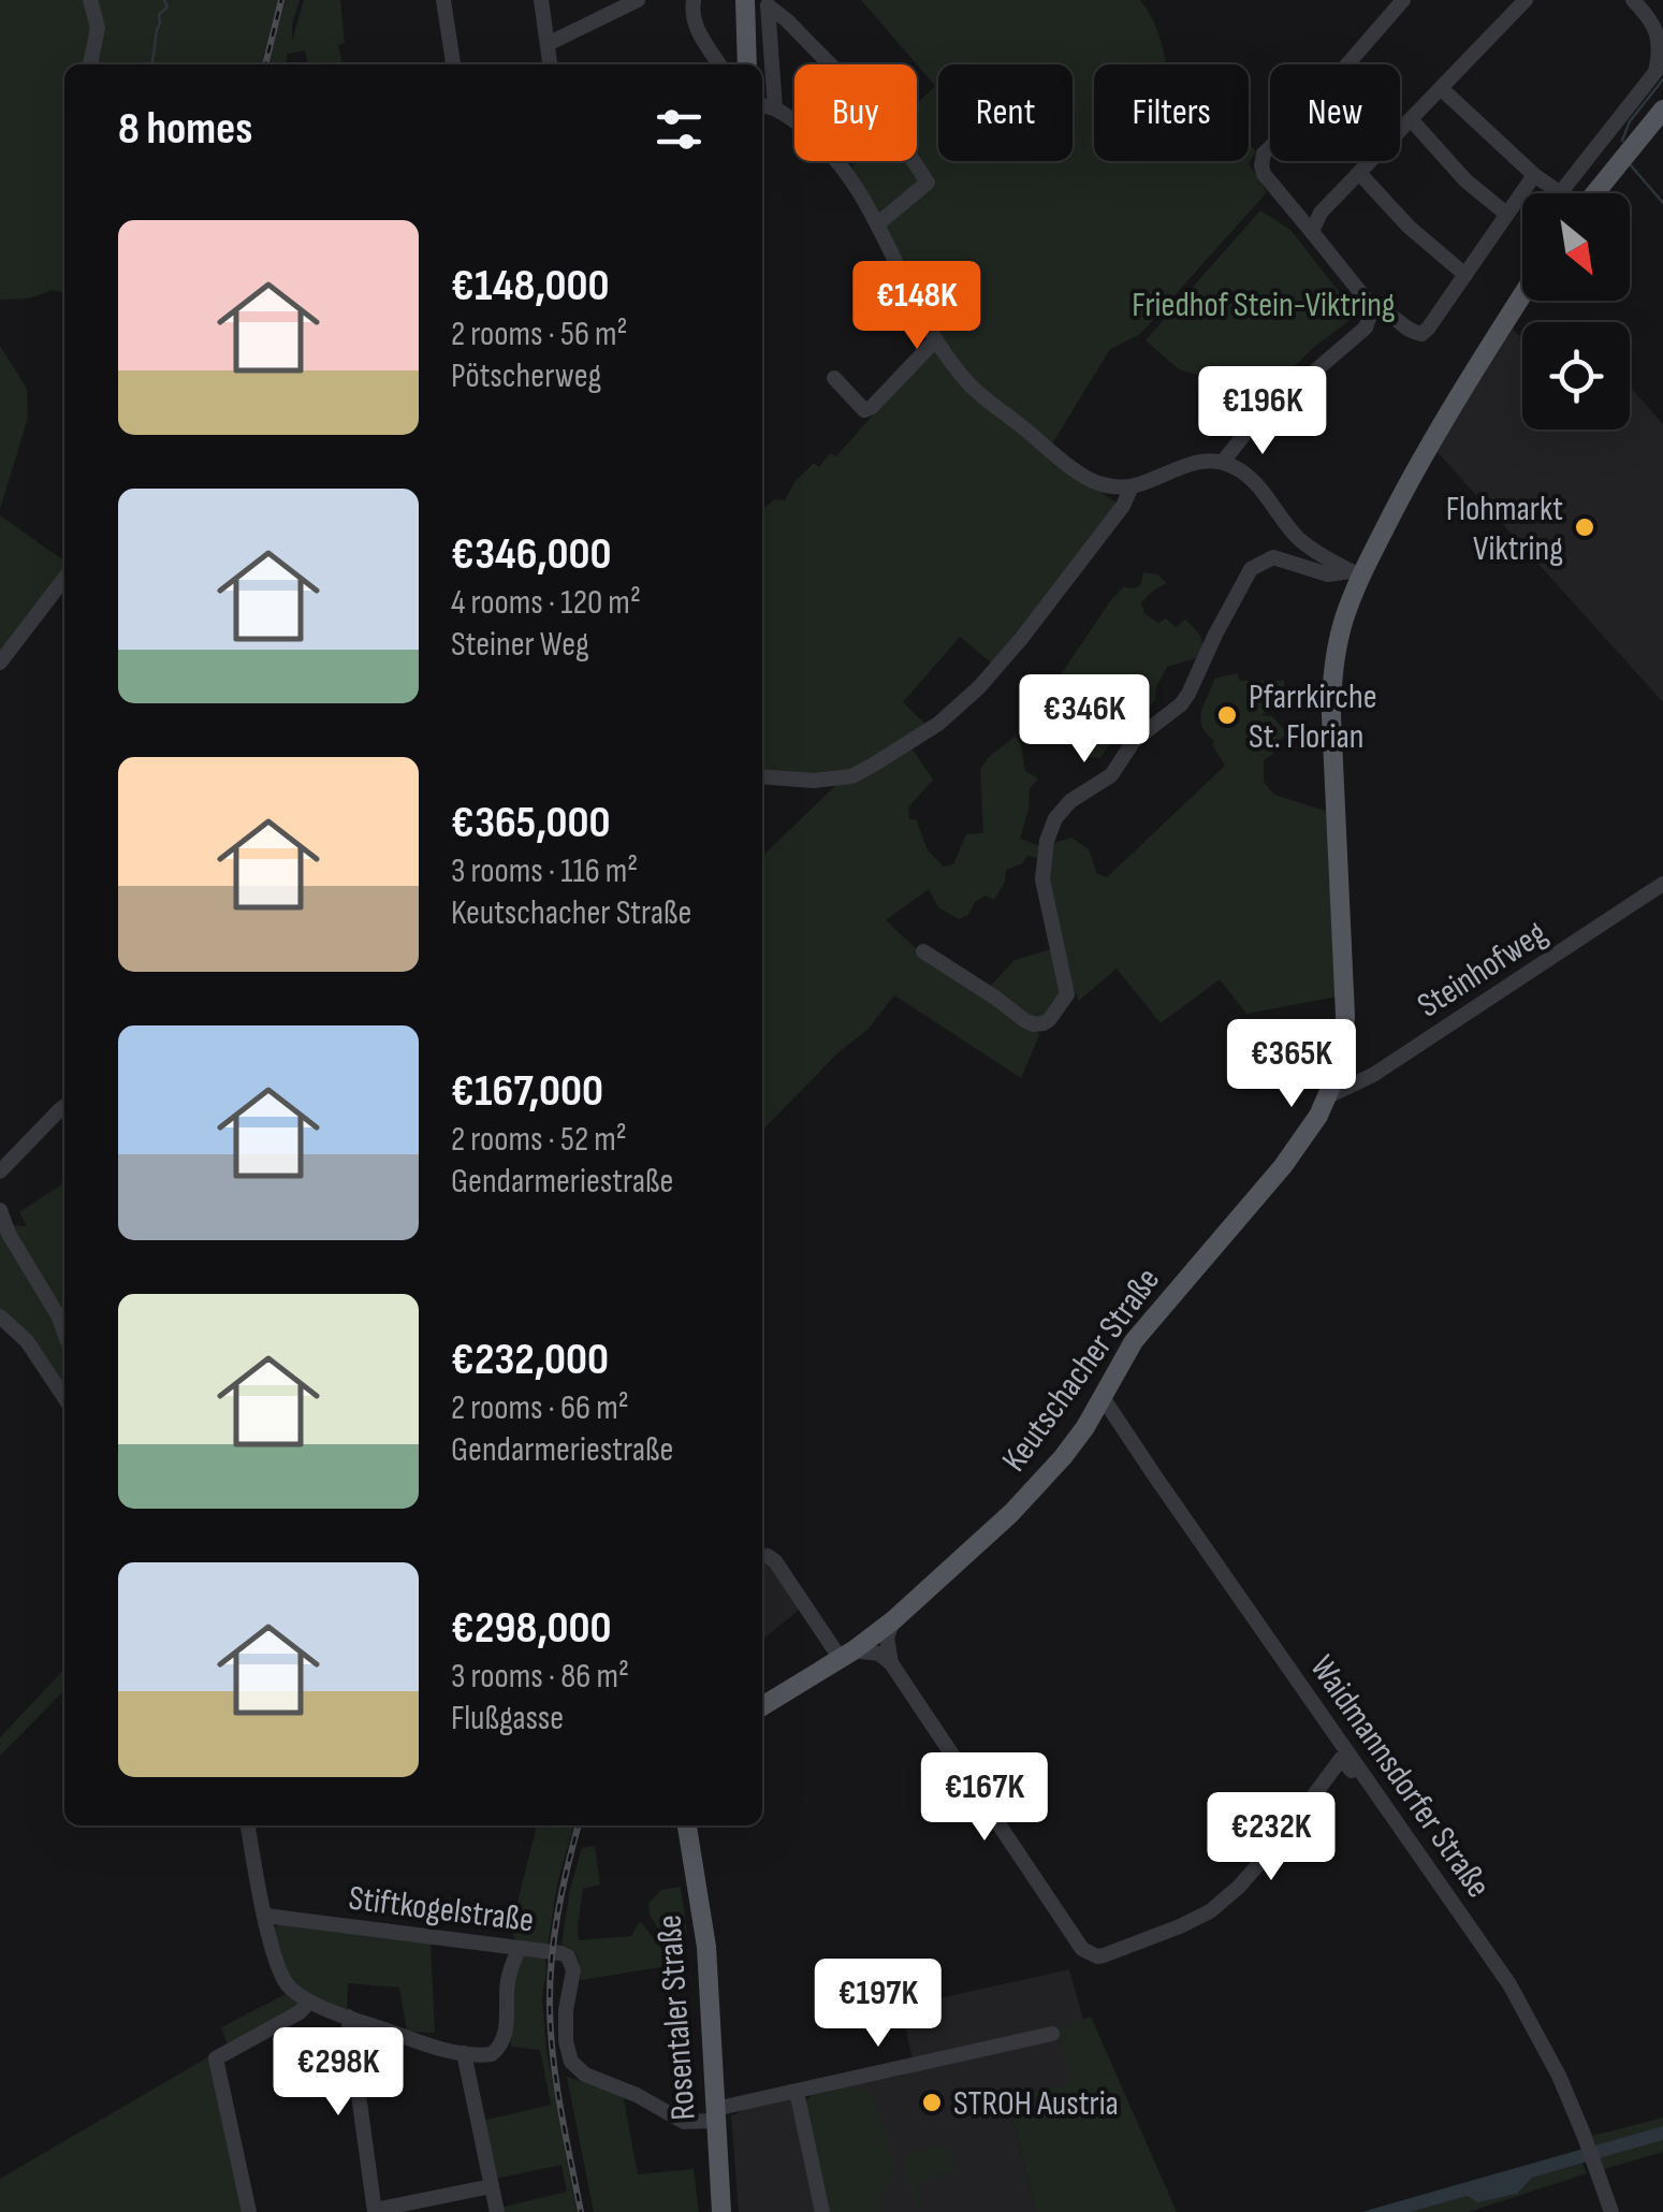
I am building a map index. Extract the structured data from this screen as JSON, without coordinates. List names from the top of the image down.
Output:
{
  "streets": {
    "main road": ["Keutschacher Straße", "Rosentaler Straße"],
    "street": ["Steinhofweg", "Waidmannsdorfer Straße", "Stiftkogelstraße"]
  },
  "crossings": [
    ["Steinhofweg", "Keutschacher Straße"],
    ["Keutschacher Straße", "Waidmannsdorfer Straße"],
    ["Stiftkogelstraße", "Rosentaler Straße"]
  ],
  "parks": ["Friedhof Stein-Viktring"],
  "places": ["Flohmarkt Viktring", "Pfarrkirche St. Florian", "STROH Austria"],
  "north": "bottom right",
  "page": {
    "chip": [
      "Buy",
      "Rent",
      "Filters",
      "New"
    ],
    "heading": "8 homes",
    "list": [
      {
        "name": "€148,000",
        "note": "2 rooms · 56 m² · Pötscherweg"
      },
      {
        "name": "€346,000",
        "note": "4 rooms · 120 m² · Steiner Weg"
      },
      {
        "name": "€365,000",
        "note": "3 rooms · 116 m² · Keutschacher Straße"
      },
      {
        "name": "€167,000",
        "note": "2 rooms · 52 m² · Gendarmeriestraße"
      },
      {
        "name": "€232,000",
        "note": "2 rooms · 66 m² · Gendarmeriestraße"
      },
      {
        "name": "€298,000",
        "note": "3 rooms · 86 m² · Flußgasse"
      }
    ],
    "price": [
      "€148K",
      "€196K",
      "€346K",
      "€365K",
      "€167K",
      "€232K",
      "€197K",
      "€298K"
    ]
  }
}
